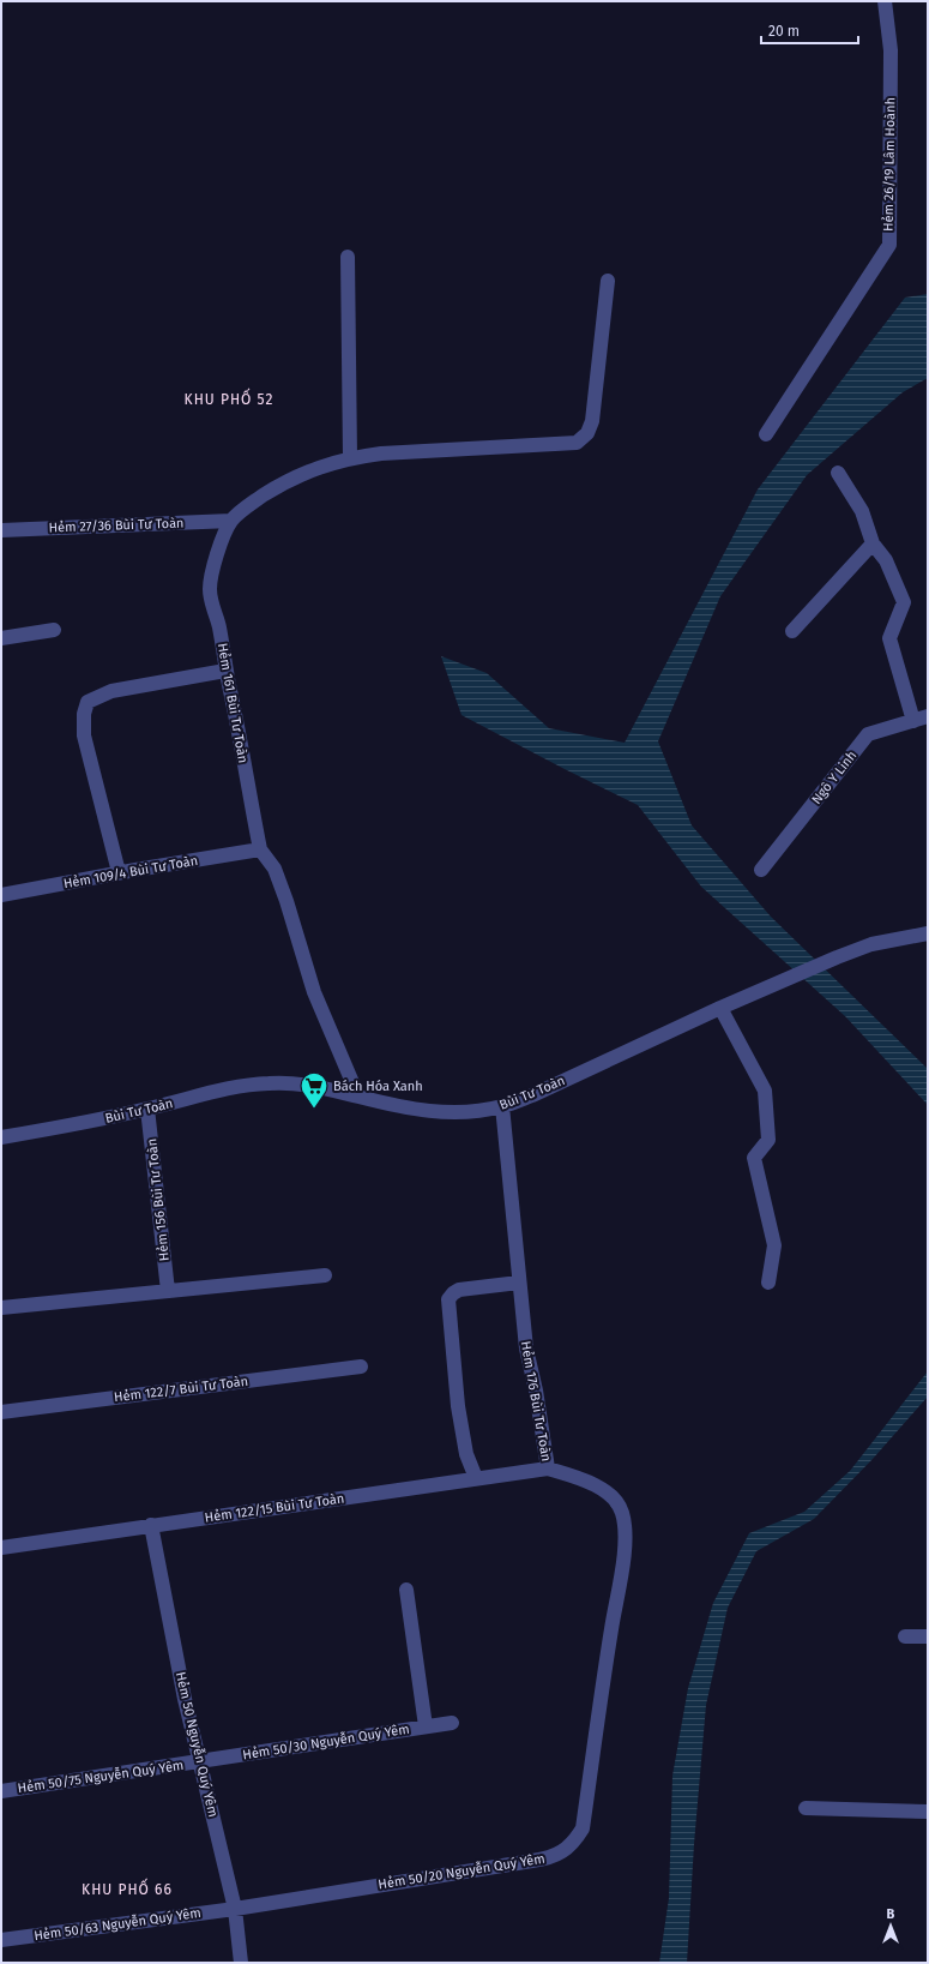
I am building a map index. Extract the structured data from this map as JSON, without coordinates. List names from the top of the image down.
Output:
{
  "streets": {
    "street": [
      "Hẻm 26/19 Lâm Hoành",
      "Hẻm 27/36 Bùi Tư Toàn",
      "Hẻm 161 Bùi Tư Toàn",
      "Ngô Y Linh",
      "Hẻm 109/4 Bùi Tư Toàn",
      "Bùi Tư Toàn",
      "Hẻm 156 Bùi Tư Toàn",
      "Hẻm 122/7 Bùi Tư Toàn",
      "Hẻm 176 Bùi Tư Toàn",
      "Hẻm 122/15 Bùi Tư Toàn",
      "Hẻm 50/30 Nguyễn Quý Yêm",
      "Hẻm 50 Nguyễn Quý Yêm",
      "Hẻm 50/75 Nguyễn Quý Yêm",
      "Hẻm 50/20 Nguyễn Quý Yêm",
      "Hẻm 50/63 Nguyễn Quý Yêm"
    ]
  },
  "crossings": [
    ["Hẻm 27/36 Bùi Tư Toàn", "Hẻm 161 Bùi Tư Toàn"],
    ["Hẻm 161 Bùi Tư Toàn", "Hẻm 109/4 Bùi Tư Toàn"],
    ["Hẻm 161 Bùi Tư Toàn", "Bùi Tư Toàn"],
    ["Bùi Tư Toàn", "Hẻm 156 Bùi Tư Toàn"],
    ["Bùi Tư Toàn", "Hẻm 176 Bùi Tư Toàn"],
    ["Hẻm 176 Bùi Tư Toàn", "Hẻm 122/15 Bùi Tư Toàn"],
    ["Hẻm 176 Bùi Tư Toàn", "Hẻm 50/20 Nguyễn Quý Yêm"],
    ["Hẻm 122/15 Bùi Tư Toàn", "Hẻm 50 Nguyễn Quý Yêm"],
    ["Hẻm 50/30 Nguyễn Quý Yêm", "Hẻm 50 Nguyễn Quý Yêm"],
    ["Hẻm 50/30 Nguyễn Quý Yêm", "Hẻm 50/75 Nguyễn Quý Yêm"],
    ["Hẻm 50 Nguyễn Quý Yêm", "Hẻm 50/75 Nguyễn Quý Yêm"],
    ["Hẻm 50 Nguyễn Quý Yêm", "Hẻm 50/20 Nguyễn Quý Yêm"],
    ["Hẻm 50 Nguyễn Quý Yêm", "Hẻm 50/63 Nguyễn Quý Yêm"],
    ["Hẻm 50/20 Nguyễn Quý Yêm", "Hẻm 50/63 Nguyễn Quý Yêm"]
  ],
  "districts": ["KHU PHỐ 52", "KHU PHỐ 66"],
  "places": {
    "supermarket": ["Bách Hóa Xanh"]
  },
  "scale_bar": "20 m",
  "north": "top"
}
